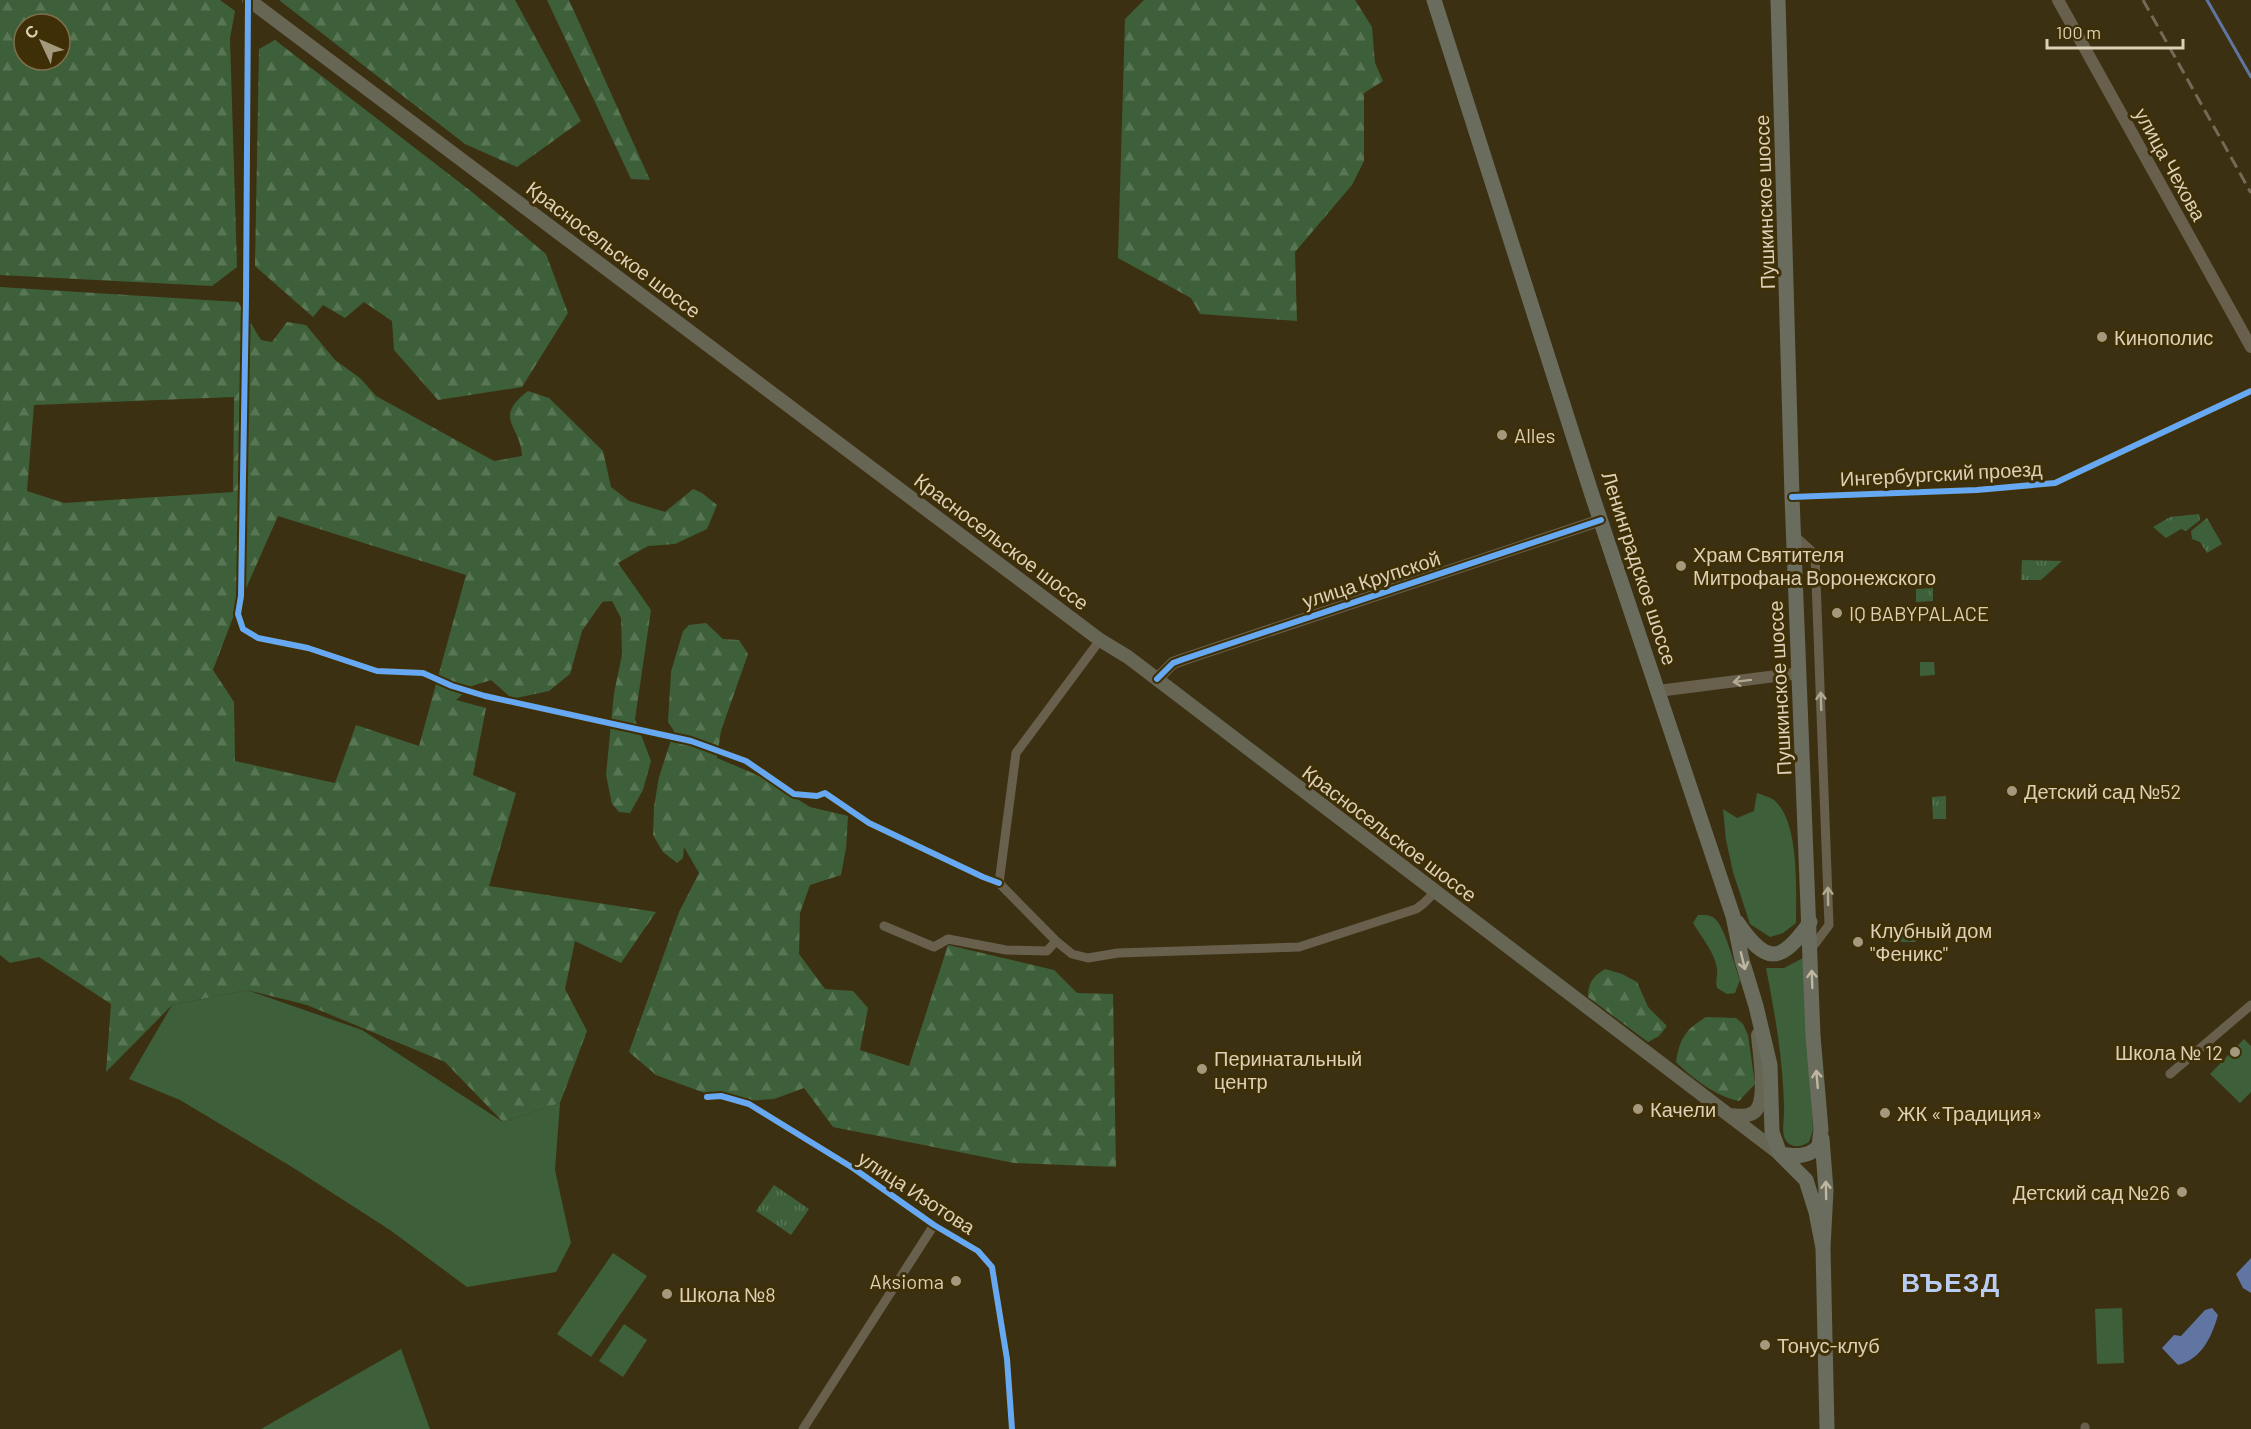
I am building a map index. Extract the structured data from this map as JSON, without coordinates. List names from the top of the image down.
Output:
{
  "streets": {
    "main road": ["Пушкинское шоссе", "Красносельское шоссе", "Ленинградское шоссе"],
    "street": [
      "улица Чехова",
      "Ингербургский проезд",
      "улица Крупской",
      "улица Изотова"
    ]
  },
  "crossings": [
    ["Пушкинское шоссе", "Ингербургский проезд"],
    ["Красносельское шоссе", "Ленинградское шоссе"],
    ["Красносельское шоссе", "улица Крупской"],
    ["Ленинградское шоссе", "улица Крупской"]
  ],
  "districts": ["ВЪЕЗД"],
  "places": [
    "Кинополис",
    "Alles",
    "Храм Святителя Митрофана Воронежского",
    "IQ BABYPALACE",
    "Детский сад №52",
    "Клубный дом \"Феникс\"",
    "Школа № 12",
    "Перинатальный центр",
    "Качели",
    "ЖК «Традиция»",
    "Детский сад №26",
    "Aksioma",
    "Школа №8",
    "Тонус-клуб"
  ],
  "scale_bar": "100 m",
  "north": "top left"
}
